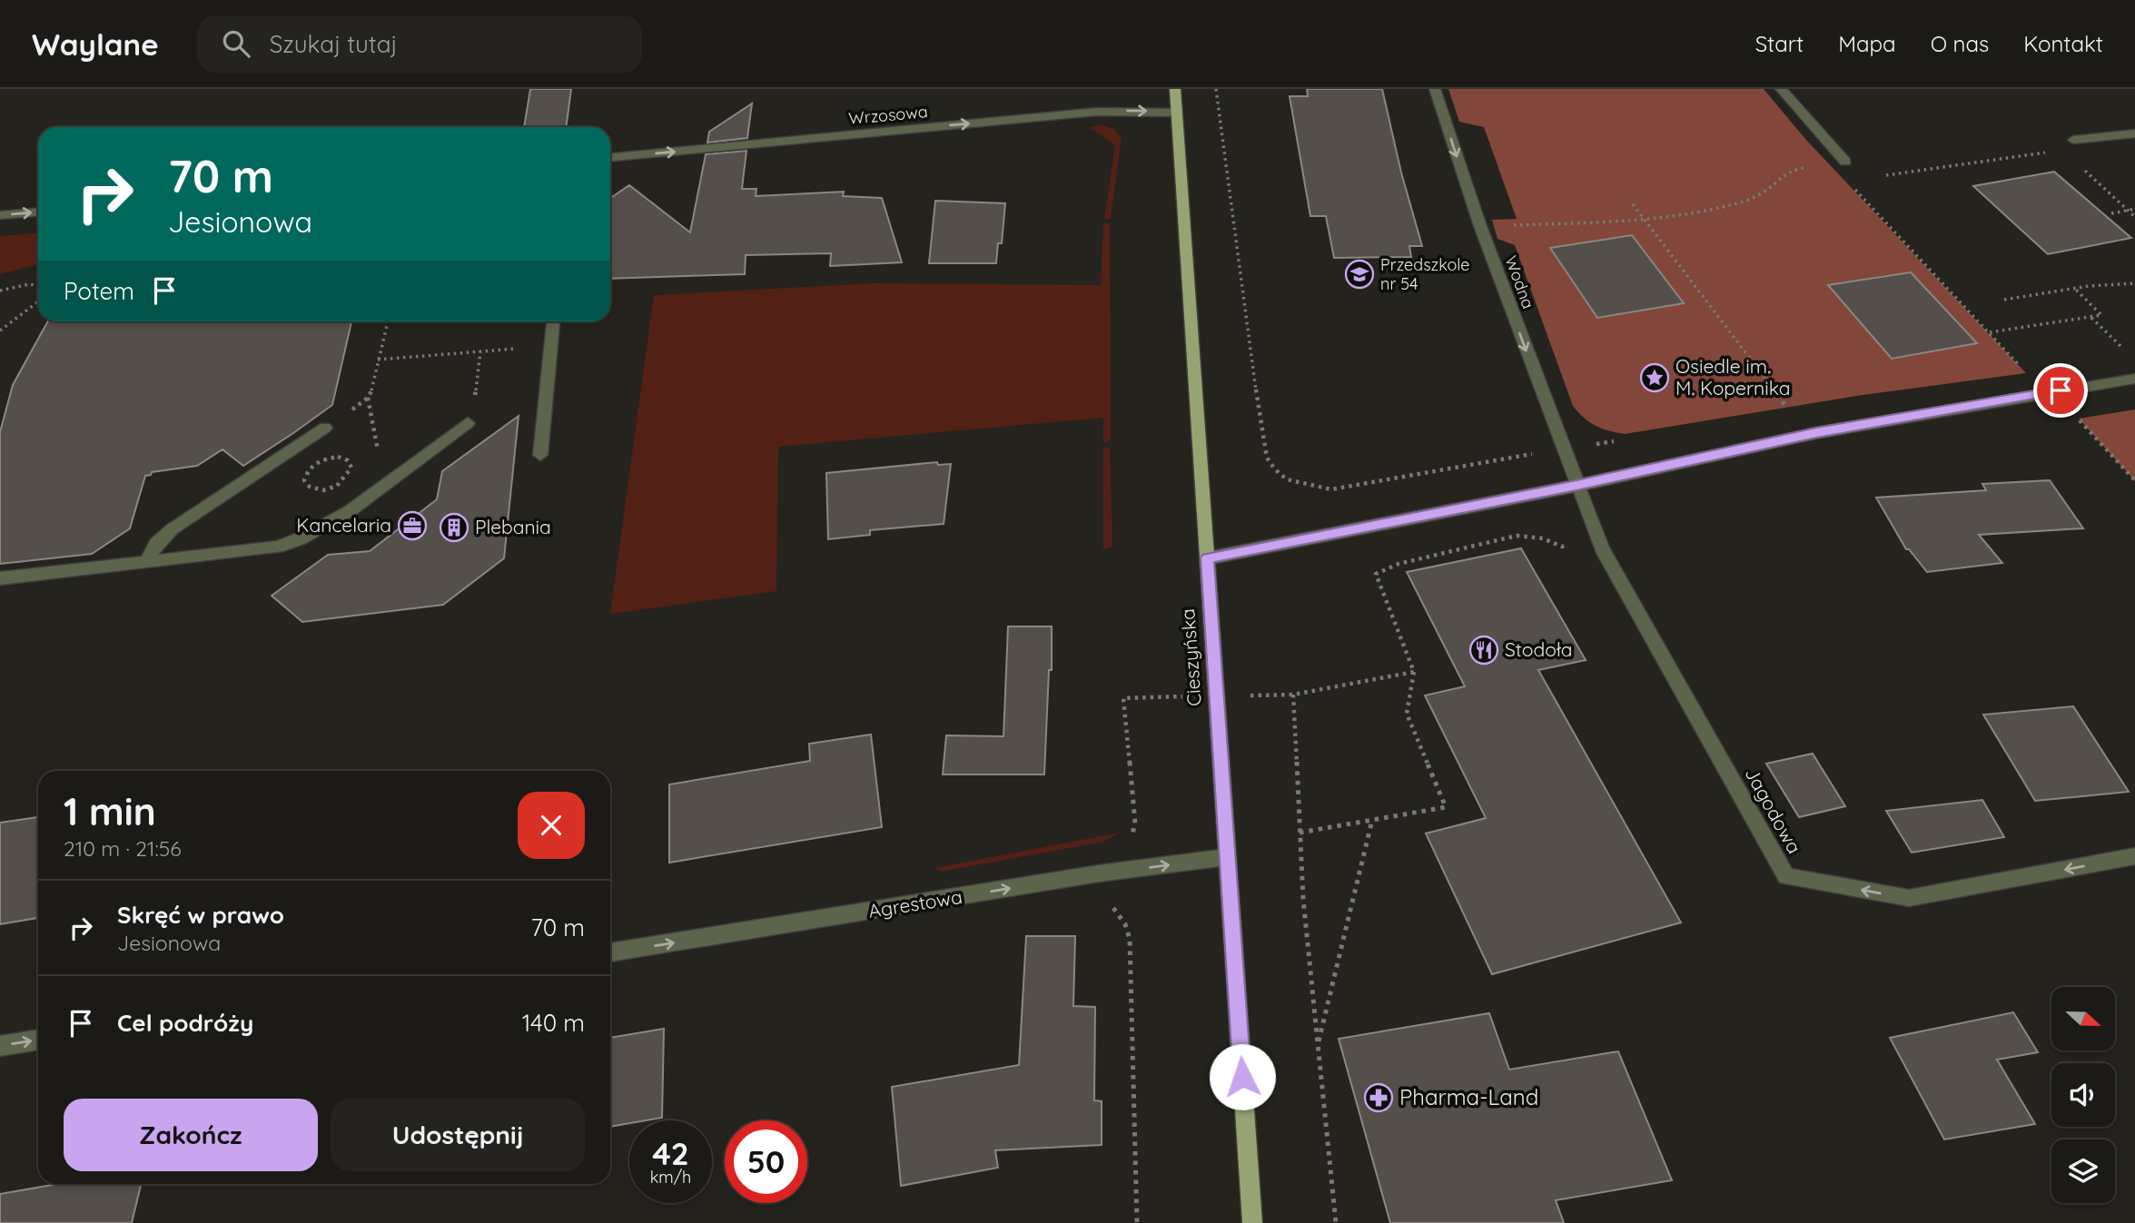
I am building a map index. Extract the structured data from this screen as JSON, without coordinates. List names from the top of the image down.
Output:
{
  "streets": {
    "main road": ["Cieszyńska"],
    "street": [
      "Wrzosowa",
      "Wodna",
      "Jagodowa",
      "Agrestowa"
    ]
  },
  "crossings": [
    ["Wrzosowa", "Cieszyńska"],
    ["Wodna", "Jagodowa"],
    ["Cieszyńska", "Agrestowa"]
  ],
  "one_way": [
    "Wrzosowa",
    "Wodna",
    "Jagodowa",
    "Agrestowa"
  ],
  "places": {
    "school or university": ["Przedszkole nr 54"],
    "place": ["Osiedle im. M. Kopernika"],
    "office": ["Kancelaria"],
    "building": ["Plebania"],
    "restaurant": ["Stodoła"],
    "pharmacy": ["Pharma-Land"]
  },
  "north": "right",
  "page": {
    "header": "Waylane",
    "search": "Szukaj tutaj",
    "nav": [
      "Start",
      "Mapa",
      "O nas",
      "Kontakt"
    ],
    "turn": ["70 m", "Jesionowa"],
    "then": "Potem",
    "heading": ["1 min", "210 m · 21:56"],
    "list": [
      {
        "name": "Skręć w prawo",
        "note": "Jesionowa",
        "value": "70 m"
      },
      {
        "name": "Cel podróży",
        "value": "140 m"
      }
    ],
    "buttons": ["Zakończ", "Udostępnij"],
    "speed": "42 km/h",
    "limit": "50"
  }
}
